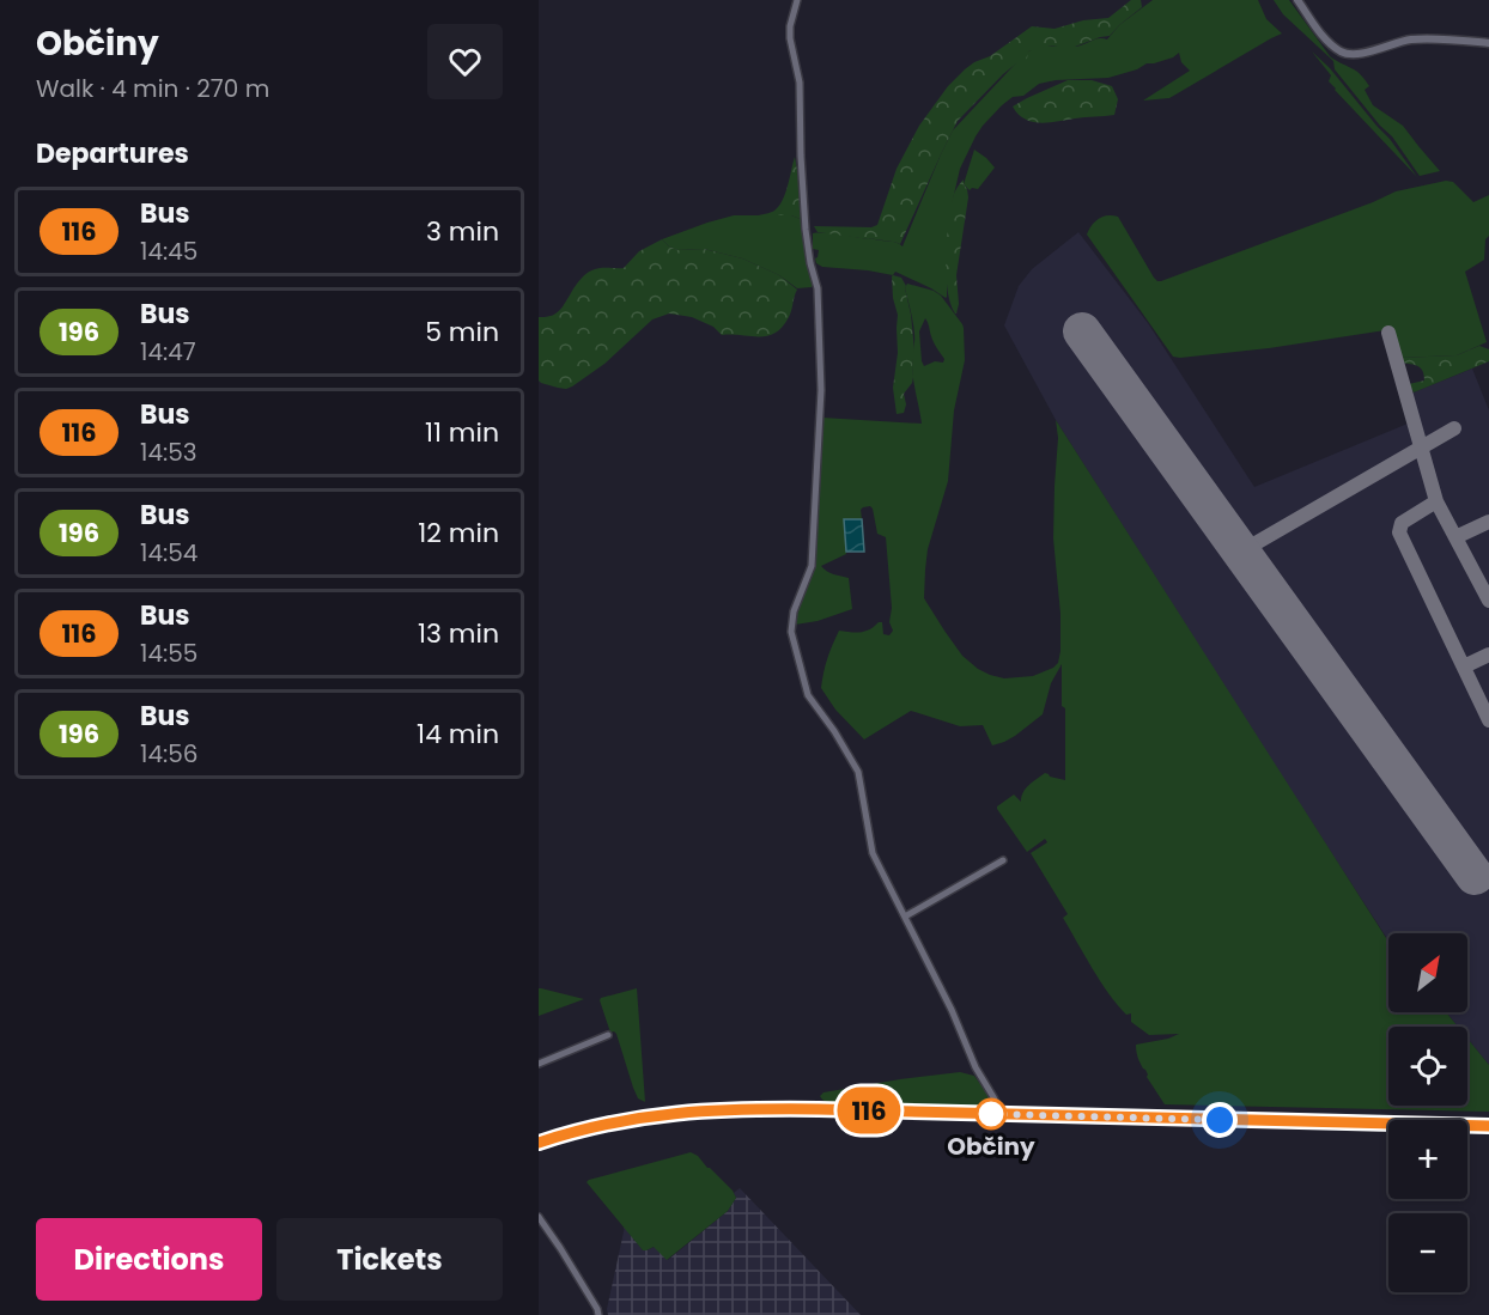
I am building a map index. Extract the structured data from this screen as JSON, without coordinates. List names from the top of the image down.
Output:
{
  "places": ["Občiny"],
  "lines": ["bus line 116"],
  "north": "top right",
  "page": {
    "heading": [
      ["Občiny", "Walk · 4 min · 270 m"],
      "Departures"
    ],
    "on_map": "116",
    "list": [
      {
        "mark": "116",
        "name": "Bus",
        "note": "14:45",
        "value": "3 min"
      },
      {
        "mark": "196",
        "name": "Bus",
        "note": "14:47",
        "value": "5 min"
      },
      {
        "mark": "116",
        "name": "Bus",
        "note": "14:53",
        "value": "11 min"
      },
      {
        "mark": "196",
        "name": "Bus",
        "note": "14:54",
        "value": "12 min"
      },
      {
        "mark": "116",
        "name": "Bus",
        "note": "14:55",
        "value": "13 min"
      },
      {
        "mark": "196",
        "name": "Bus",
        "note": "14:56",
        "value": "14 min"
      }
    ],
    "map_buttons": ["+", "−"],
    "buttons": ["Directions", "Tickets"]
  }
}
